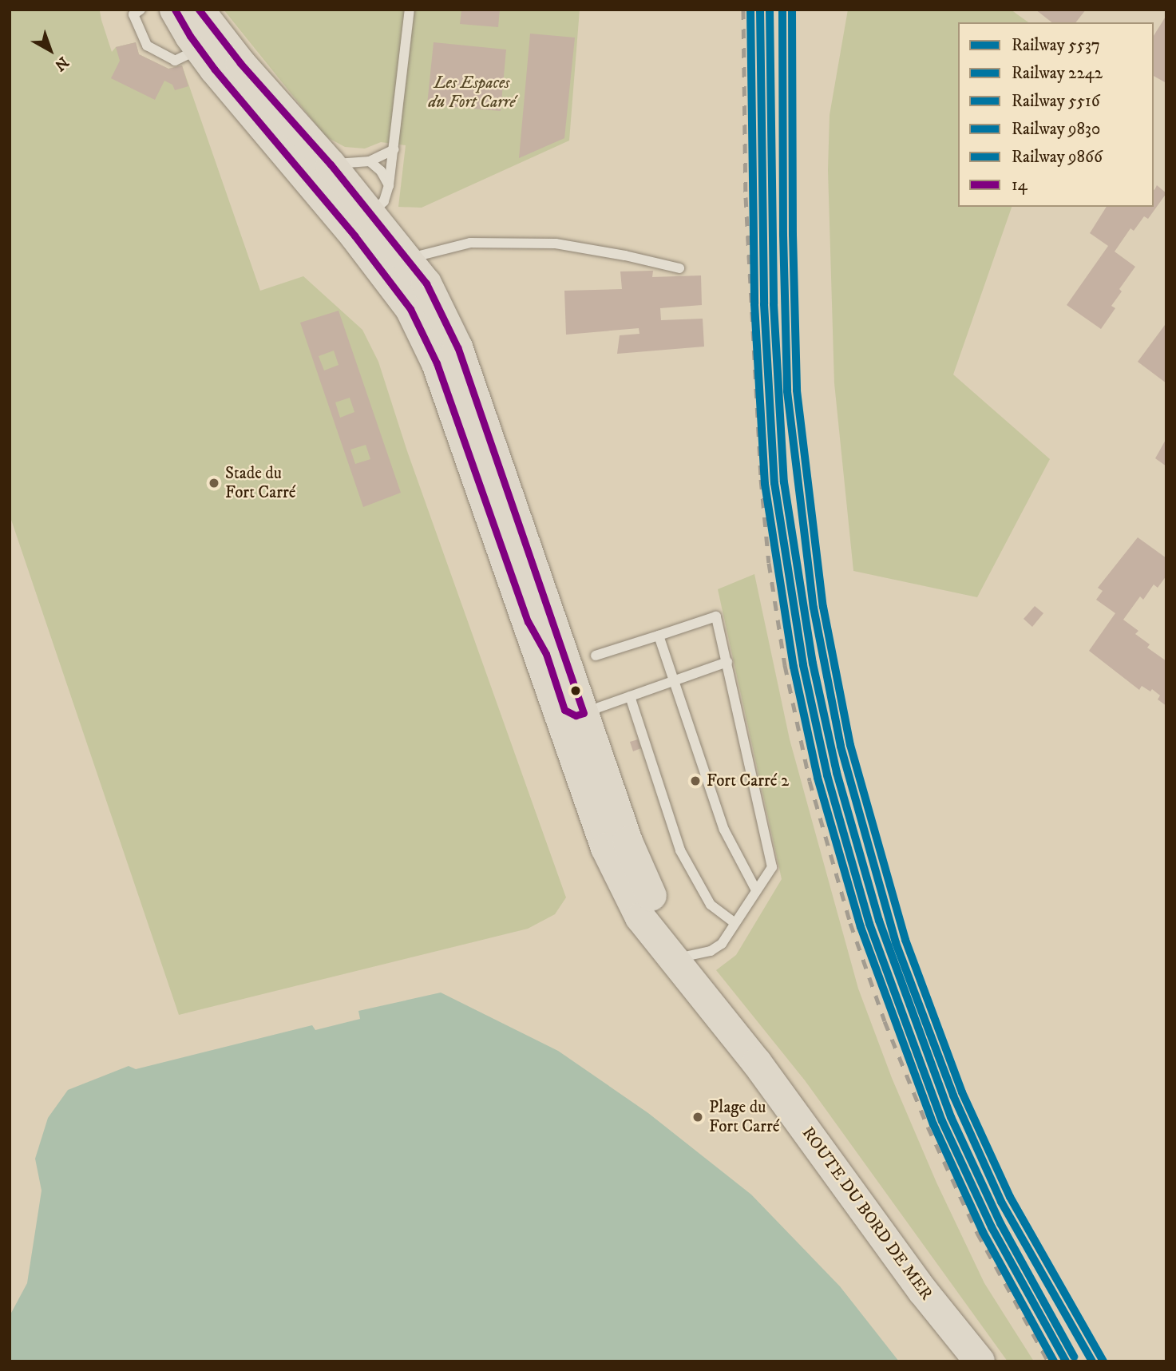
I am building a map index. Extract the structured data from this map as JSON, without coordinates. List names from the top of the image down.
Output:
{
  "streets": {
    "main road": ["ROUTE DU BORD DE MER"]
  },
  "parks": ["Les Espaces du Fort Carré"],
  "places": ["Stade du Fort Carré", "Fort Carré 2", "Plage du Fort Carré"],
  "lines": [
    "rail line 5537",
    "rail line 2242",
    "rail line 5516",
    "rail line 9830",
    "rail line 9866",
    "transit line 14"
  ],
  "legend": [
    "Railway 5537",
    "Railway 2242",
    "Railway 5516",
    "Railway 9830",
    "Railway 9866",
    "14"
  ],
  "north": "bottom right"
}
